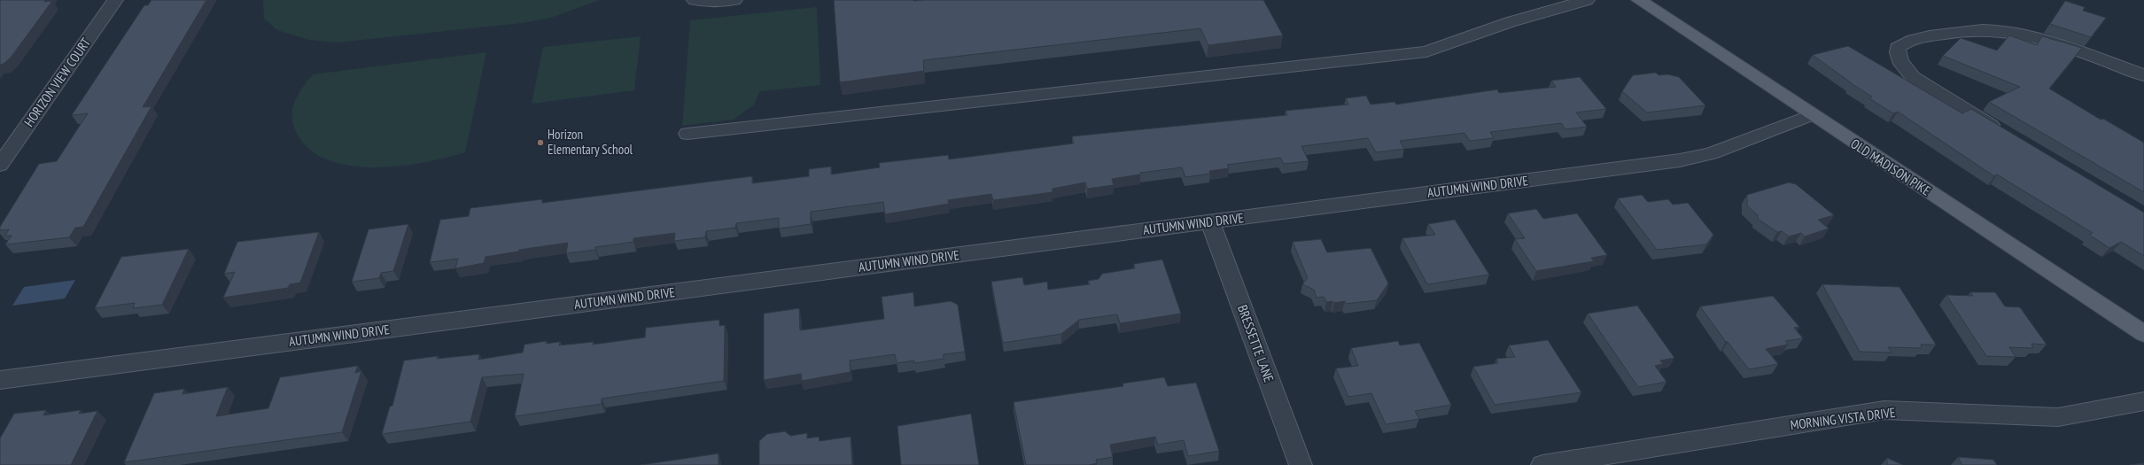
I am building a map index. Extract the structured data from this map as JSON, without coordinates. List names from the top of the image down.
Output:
{
  "streets": {
    "main road": ["OLD MADISON PIKE"],
    "street": [
      "HORIZON VIEW COURT",
      "AUTUMN WIND DRIVE",
      "BRESSETTE LANE",
      "MORNING VISTA DRIVE"
    ]
  },
  "crossings": [
    ["OLD MADISON PIKE", "AUTUMN WIND DRIVE"],
    ["AUTUMN WIND DRIVE", "BRESSETTE LANE"]
  ],
  "places": ["Horizon Elementary School"]
}
